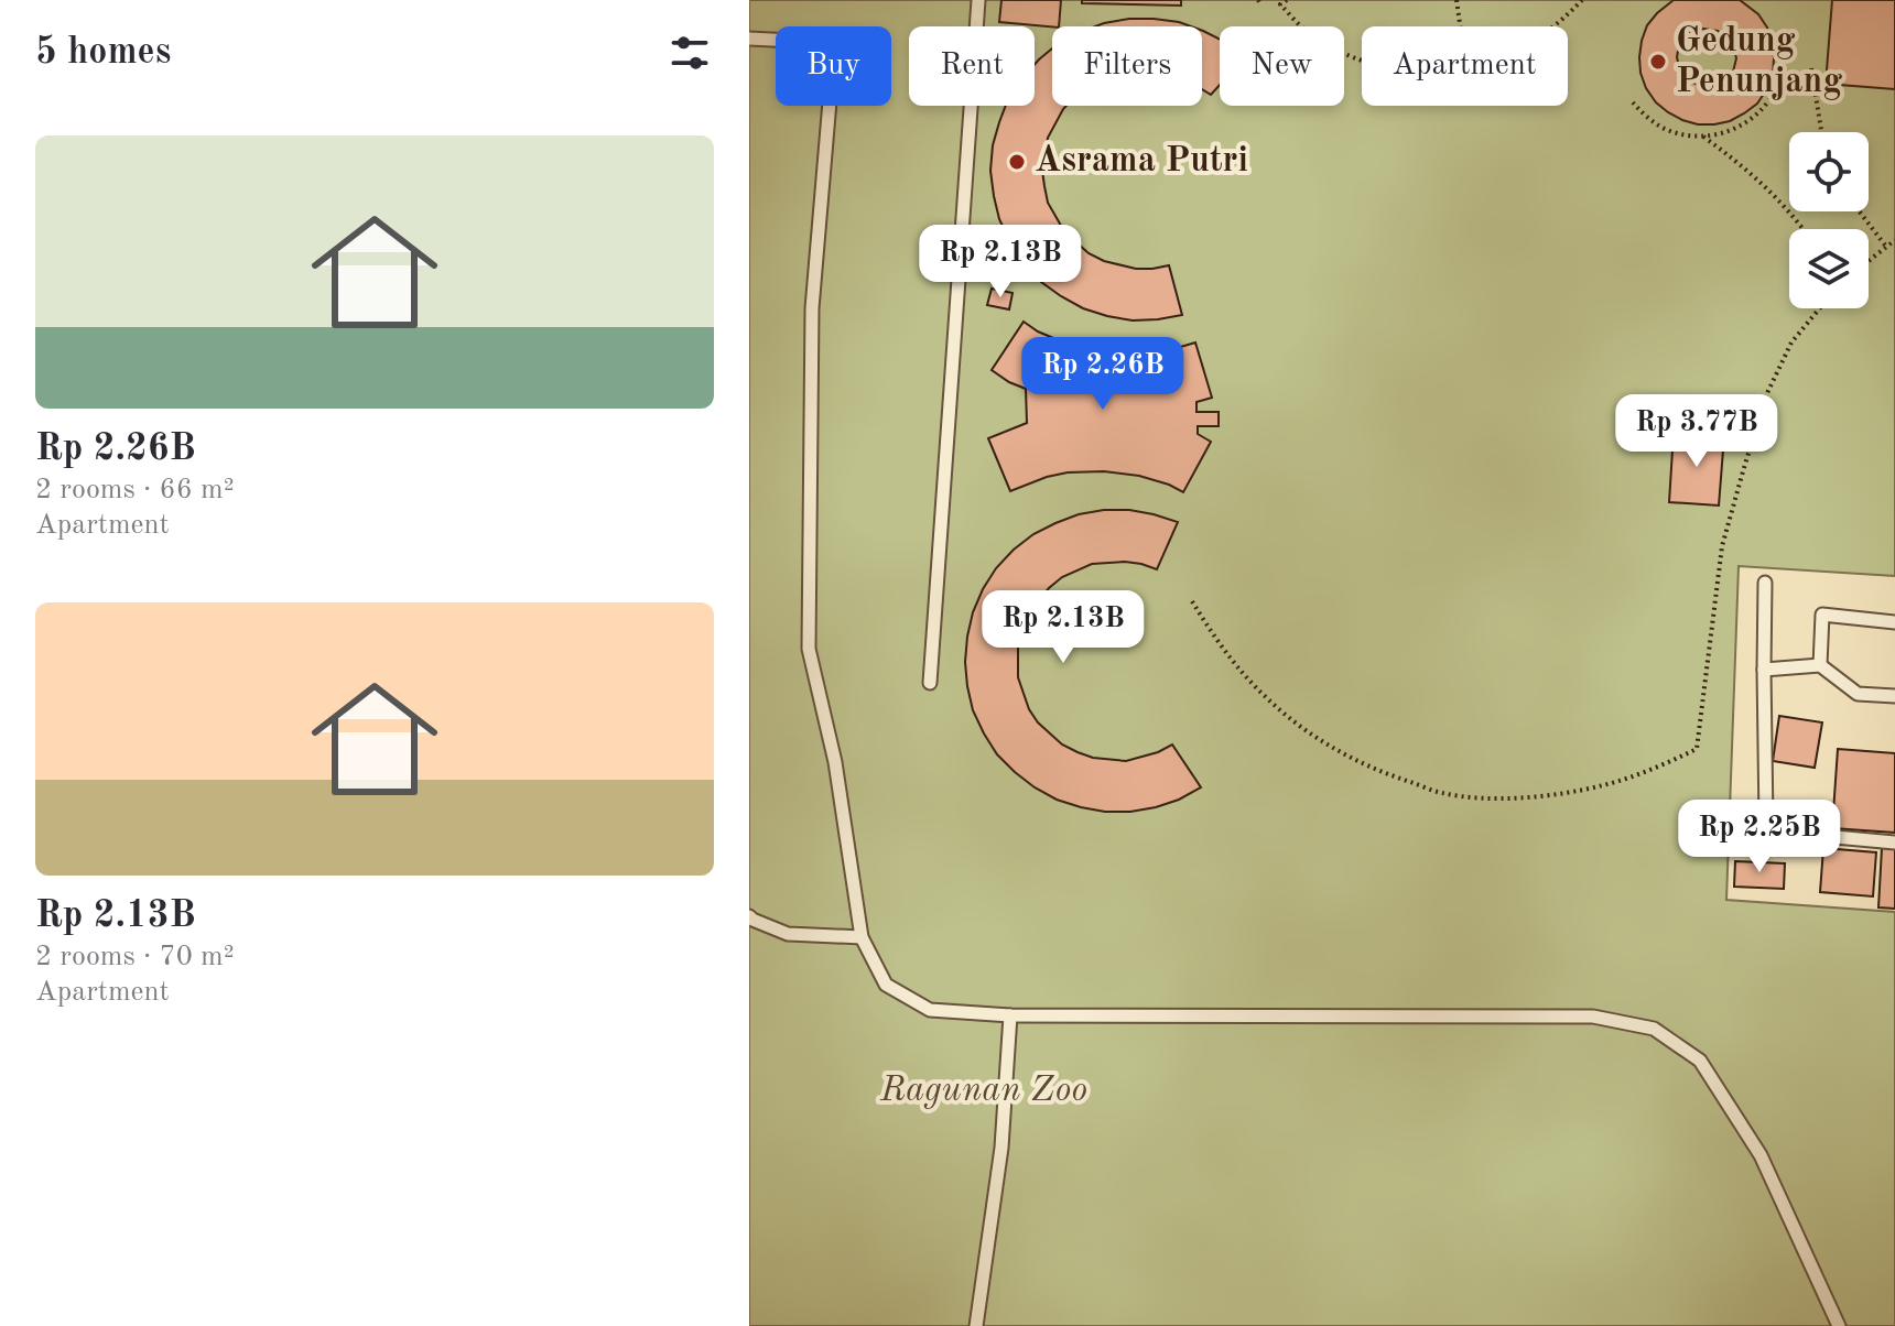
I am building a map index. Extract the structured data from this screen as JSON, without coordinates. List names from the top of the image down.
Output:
{
  "parks": ["Ragunan Zoo"],
  "places": ["Gedung Penunjang", "Asrama Putri"],
  "page": {
    "heading": "5 homes",
    "chip": [
      "Buy",
      "Rent",
      "Filters",
      "New",
      "Apartment"
    ],
    "list": [
      {
        "name": "Rp 2.26B",
        "note": "2 rooms · 66 m² · Apartment"
      },
      {
        "name": "Rp 2.13B",
        "note": "2 rooms · 70 m² · Apartment"
      }
    ],
    "price": [
      "Rp 2.13B",
      "Rp 2.26B",
      "Rp 3.77B",
      "Rp 2.13B",
      "Rp 2.25B"
    ]
  }
}
